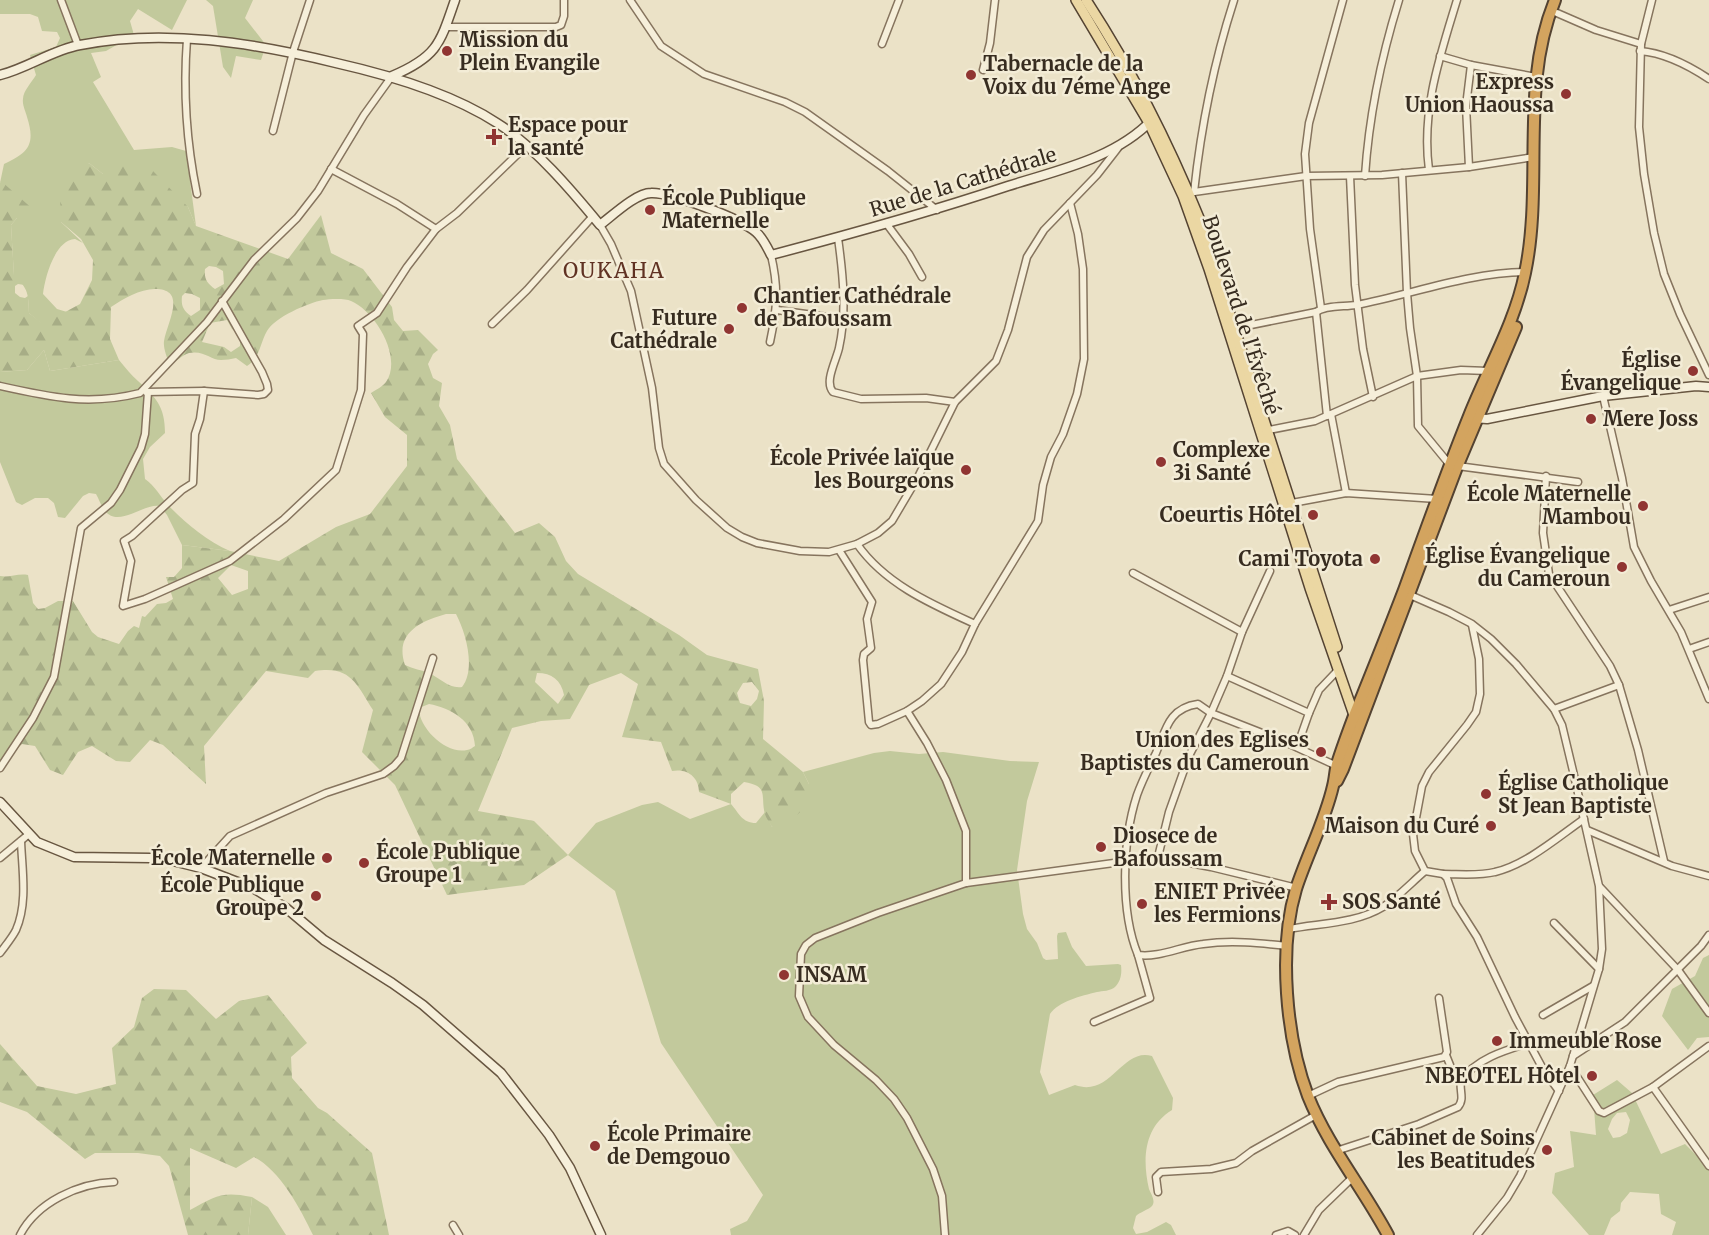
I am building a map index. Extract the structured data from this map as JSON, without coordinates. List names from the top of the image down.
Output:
{
  "streets": {
    "main road": ["Boulevard de l'Évêché"],
    "street": ["Rue de la Cathédrale"]
  },
  "crossings": [
    ["Rue de la Cathédrale", "Boulevard de l'Évêché"]
  ],
  "districts": ["OUKAHA"],
  "places": {
    "other": [
      "Mission du Plein Evangile",
      "Tabernacle de la Voix du 7éme Ange",
      "Express Union Haoussa",
      "École Publique Maternelle",
      "Chantier Cathédrale de Bafoussam",
      "Future Cathédrale",
      "Église Évangelique",
      "Mere Joss",
      "Complexe 3i Santé",
      "École Privée laïque les Bourgeons",
      "École Maternelle Mambou",
      "Coeurtis Hôtel",
      "Cami Toyota",
      "Église Évangelique du Cameroun",
      "Union des Eglises Baptistes du Cameroun",
      "Église Catholique St Jean Baptiste",
      "Maison du Curé",
      "Diosece de Bafoussam",
      "École Maternelle",
      "École Publique Groupe 1",
      "École Publique Groupe 2",
      "ENIET Privée les Fermions",
      "INSAM",
      "Immeuble Rose",
      "NBEOTEL Hôtel",
      "École Primaire de Demgouo",
      "Cabinet de Soins les Beatitudes"
    ],
    "health": ["Espace pour la santé", "SOS Santé"]
  }
}
